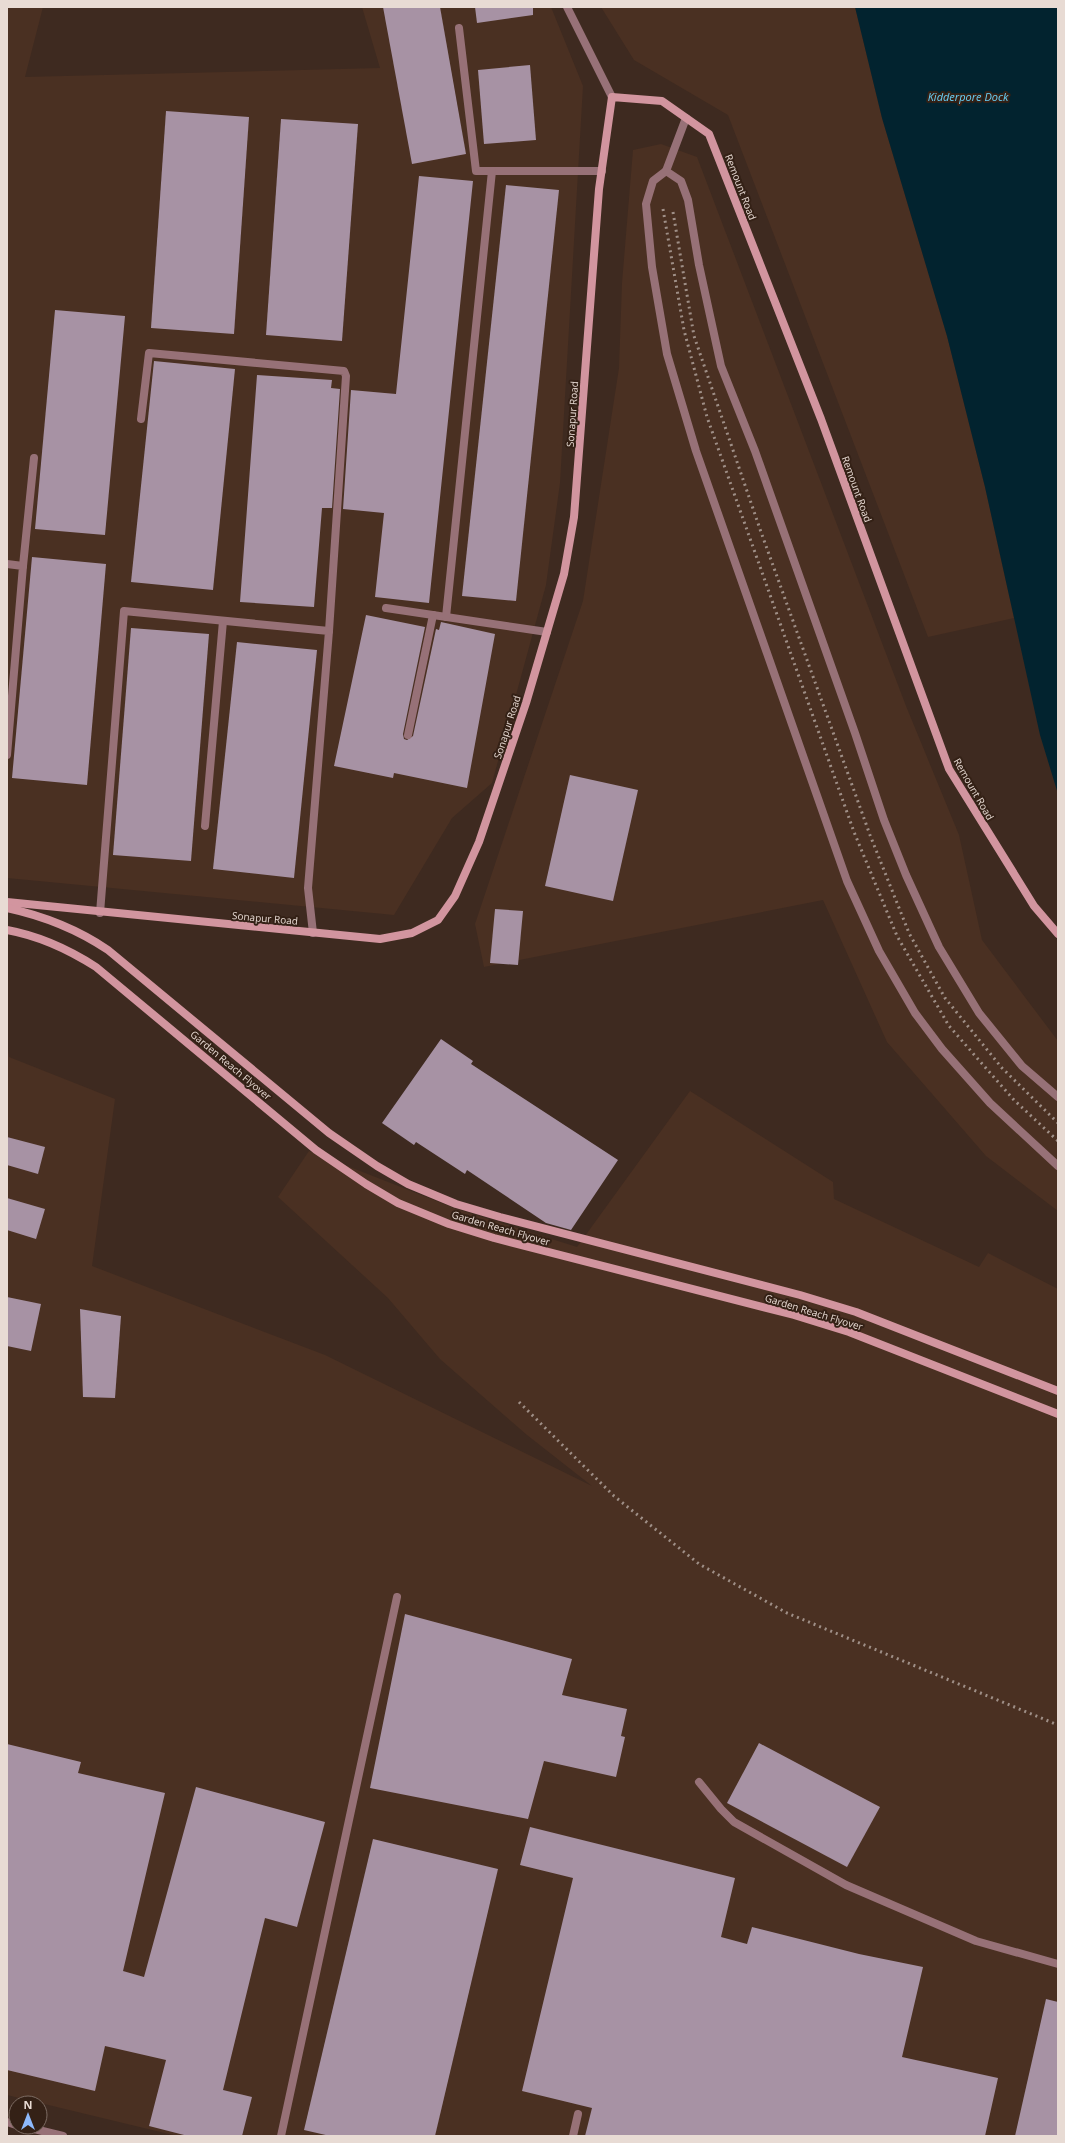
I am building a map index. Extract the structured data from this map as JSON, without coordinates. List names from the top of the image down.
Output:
{
  "streets": {
    "main road": ["Remount Road", "Sonapur Road", "Garden Reach Flyover"]
  },
  "crossings": [
    ["Remount Road", "Sonapur Road"]
  ],
  "water": ["Kidderpore Dock"],
  "north": "top"
}
